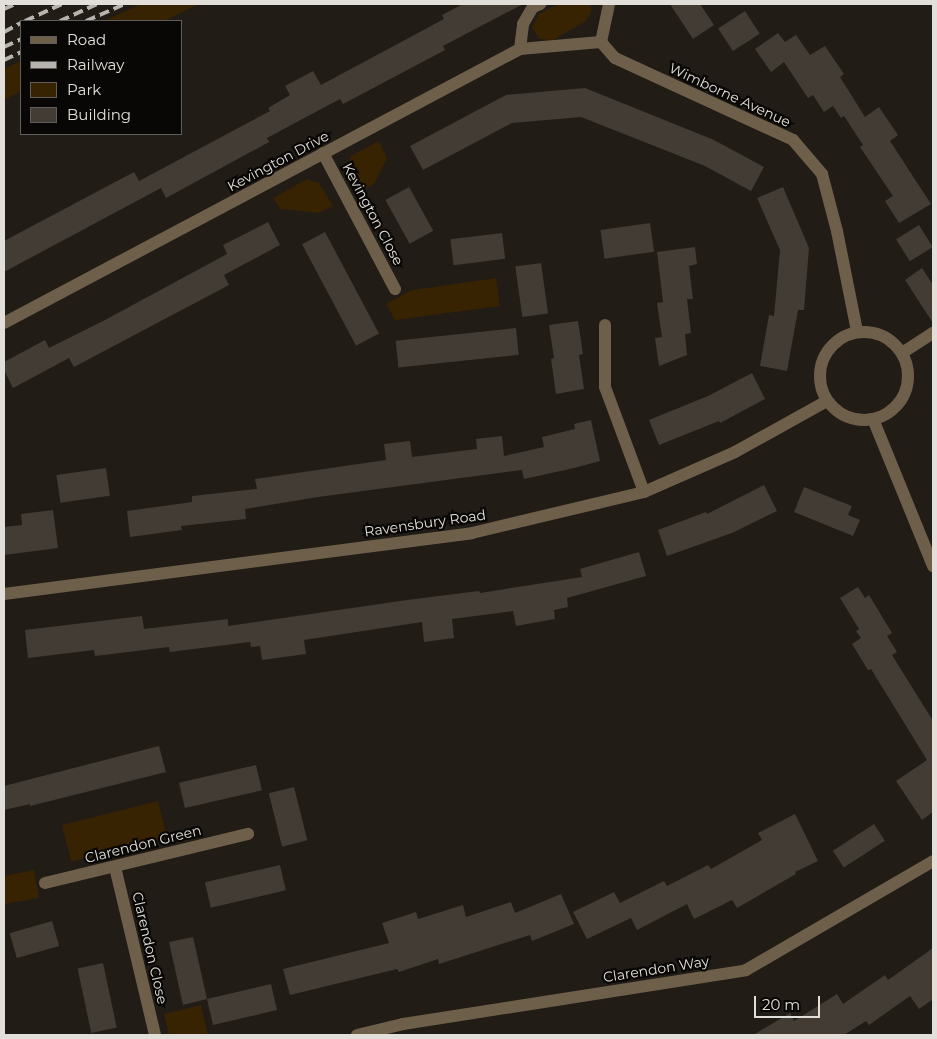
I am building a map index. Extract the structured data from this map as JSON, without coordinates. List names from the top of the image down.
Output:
{
  "streets": {
    "street": [
      "Wimborne Avenue",
      "Kevington Drive",
      "Kevington Close",
      "Ravensbury Road",
      "Clarendon Green",
      "Clarendon Close",
      "Clarendon Way"
    ]
  },
  "crossings": [
    ["Wimborne Avenue", "Ravensbury Road"],
    ["Kevington Drive", "Kevington Close"],
    ["Clarendon Green", "Clarendon Close"]
  ],
  "legend": [
    "Road",
    "Railway",
    "Park",
    "Building"
  ],
  "scale_bar": "20 m"
}
